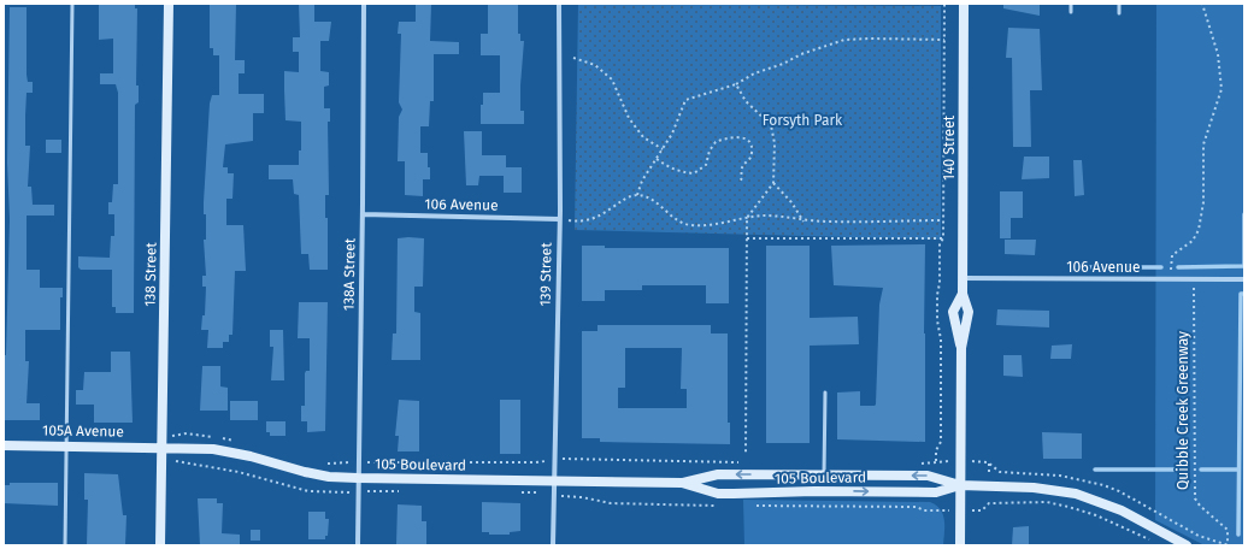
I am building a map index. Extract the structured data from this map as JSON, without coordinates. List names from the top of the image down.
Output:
{
  "streets": {
    "street": [
      "140 Street",
      "106 Avenue",
      "138 Street",
      "138A Street",
      "139 Street",
      "105A Avenue",
      "105 Boulevard"
    ],
    "path": ["Quibble Creek Greenway"]
  },
  "crossings": [
    ["140 Street", "106 Avenue"],
    ["140 Street", "105 Boulevard"],
    ["106 Avenue", "138A Street"],
    ["106 Avenue", "139 Street"],
    ["138 Street", "105A Avenue"],
    ["138 Street", "105 Boulevard"],
    ["138A Street", "105 Boulevard"],
    ["139 Street", "105 Boulevard"],
    ["105A Avenue", "105 Boulevard"]
  ],
  "parks": ["Forsyth Park"]
}
